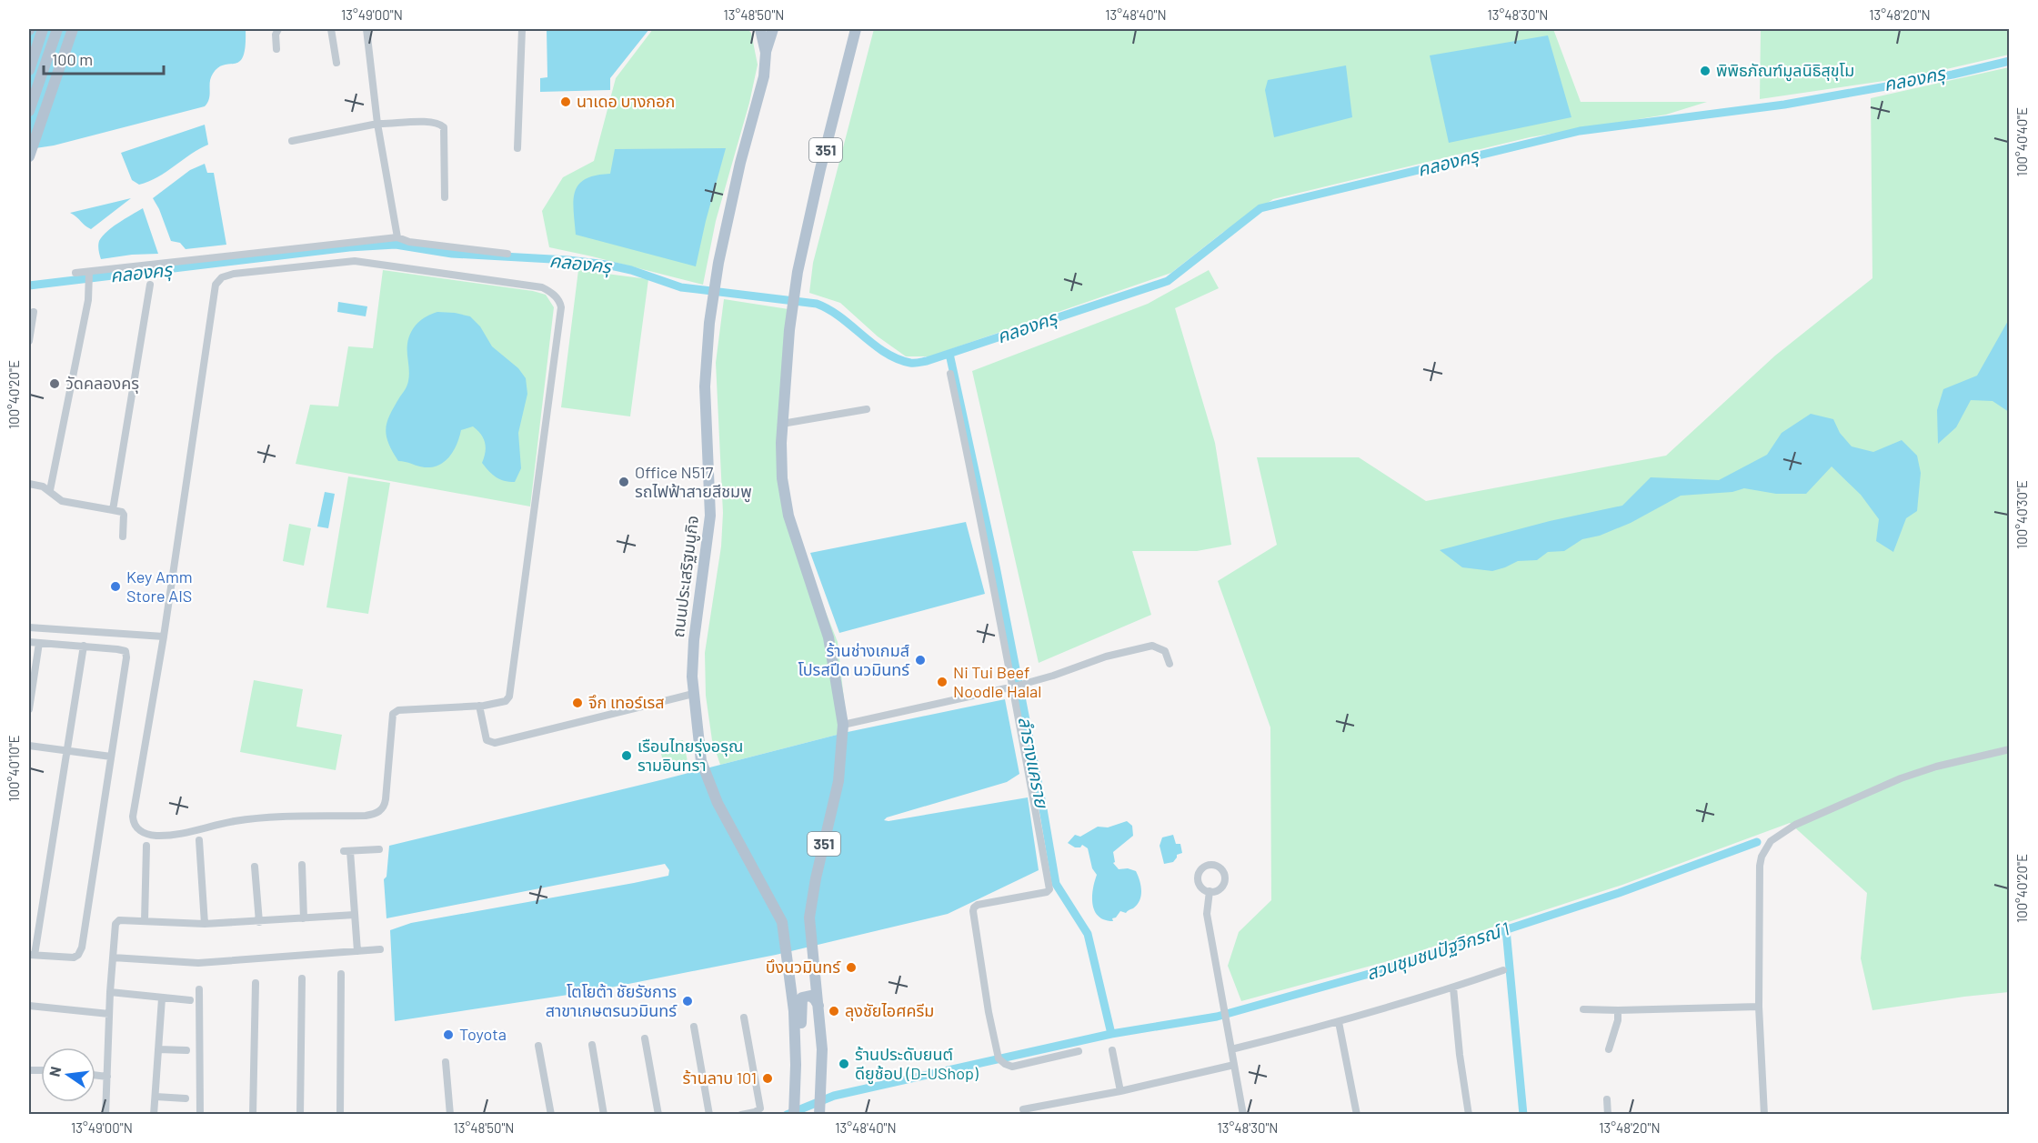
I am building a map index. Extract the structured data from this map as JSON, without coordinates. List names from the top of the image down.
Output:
{
  "streets": {
    "main road": ["351", "ถนนประเสริฐมนูกิจ"]
  },
  "water": ["คลองครุ", "ลำรางแคราย", "สวนชุมชนปัฐวิกรณ์ 1"],
  "places": [
    "พิพิธภัณฑ์มูลนิธิสุขุโม",
    "นาเดอ บางกอก",
    "วัดคลองครุ",
    "Office N517 รถไฟฟ้าสายสีชมพู",
    "Key Amm Store AIS",
    "ร้านช่างเกมส์ โปรสปีด นวมินทร์",
    "Ni Tui Beef Noodle Halal",
    "จึก เทอร์เรส",
    "เรือนไทยรุ่งอรุณ รามอินทรา",
    "บึงนวมินทร์",
    "โตโยต้า ชัยรัชการ สาขาเกษตรนวมินทร์",
    "ลุงชัยไอศครีม",
    "Toyota",
    "ร้านประดับยนต์ ดียูช้อป (D-UShop)",
    "ร้านลาบ 101"
  ],
  "scale_bar": "100 m",
  "north": "left",
  "coordinates": [
    "13°49'00\"N",
    "13°48'50\"N",
    "13°48'40\"N",
    "13°48'30\"N",
    "13°48'20\"N",
    "100°40'40\"E",
    "100°40'20\"E",
    "100°40'30\"E",
    "100°40'10\"E"
  ]
}
